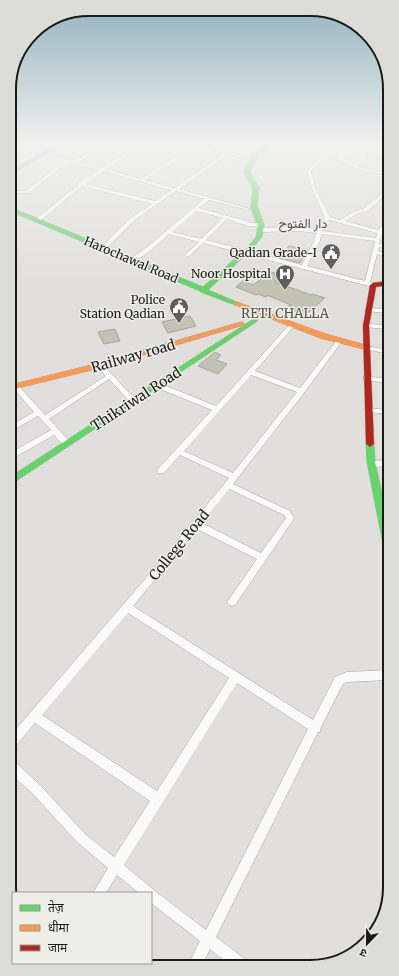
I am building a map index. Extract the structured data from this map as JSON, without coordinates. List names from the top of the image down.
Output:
{
  "streets": {
    "main road": ["Harochawal Road", "Railway road", "Thikriwal Road"],
    "street": ["College Road"]
  },
  "crossings": [
    ["Harochawal Road", "Railway road"],
    ["Harochawal Road", "Thikriwal Road"],
    ["Harochawal Road", "College Road"],
    ["Railway road", "Thikriwal Road"]
  ],
  "districts": ["دار الفتوح", "RETI CHALLA"],
  "places": {
    "public building": ["Qadian Grade-I", "Police Station Qadian"],
    "hospital": ["Noor Hospital"]
  },
  "legend": ["तेज़", "धीमा", "जाम"],
  "north": "bottom"
}
